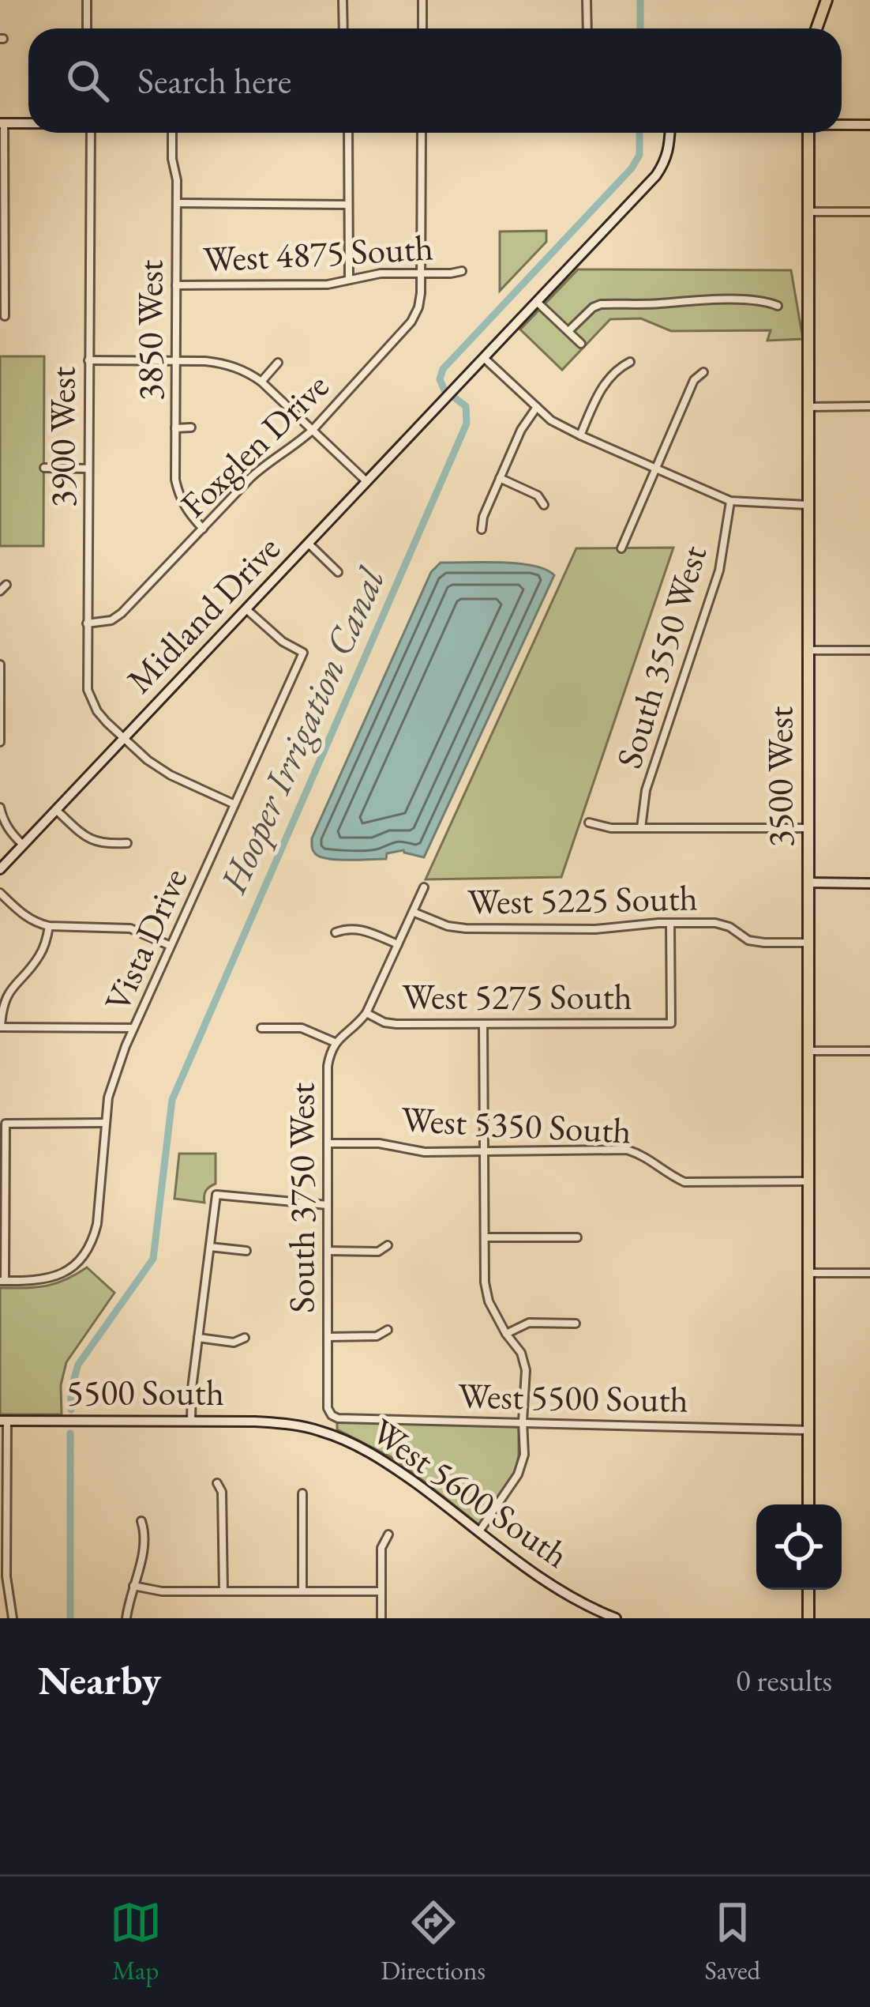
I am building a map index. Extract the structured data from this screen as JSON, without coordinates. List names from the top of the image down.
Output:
{
  "streets": {
    "main road": ["3500 West"],
    "street": [
      "West 4875 South",
      "3850 West",
      "3900 West",
      "Foxglen Drive",
      "Midland Drive",
      "South 3550 West",
      "West 5225 South",
      "Vista Drive",
      "West 5275 South",
      "West 5350 South",
      "South 3750 West",
      "5500 South",
      "West 5500 South",
      "West 5600 South"
    ]
  },
  "crossings": [
    ["West 4875 South", "3850 West"],
    ["West 4875 South", "Foxglen Drive"],
    ["3850 West", "Foxglen Drive"],
    ["3900 West", "Foxglen Drive"],
    ["3900 West", "Midland Drive"],
    ["3900 West", "Vista Drive"],
    ["Midland Drive", "Vista Drive"],
    ["3500 West", "West 5225 South"],
    ["3500 West", "West 5350 South"],
    ["3500 West", "West 5500 South"],
    ["West 5225 South", "West 5275 South"],
    ["West 5225 South", "South 3750 West"],
    ["West 5275 South", "South 3750 West"],
    ["West 5350 South", "South 3750 West"],
    ["South 3750 West", "West 5500 South"],
    ["5500 South", "West 5600 South"]
  ],
  "water": ["Hooper Irrigation Canal"],
  "page": {
    "search": "Search here",
    "heading": ["Nearby", "0 results"],
    "nav": ["Map", "Directions", "Saved"]
  }
}
